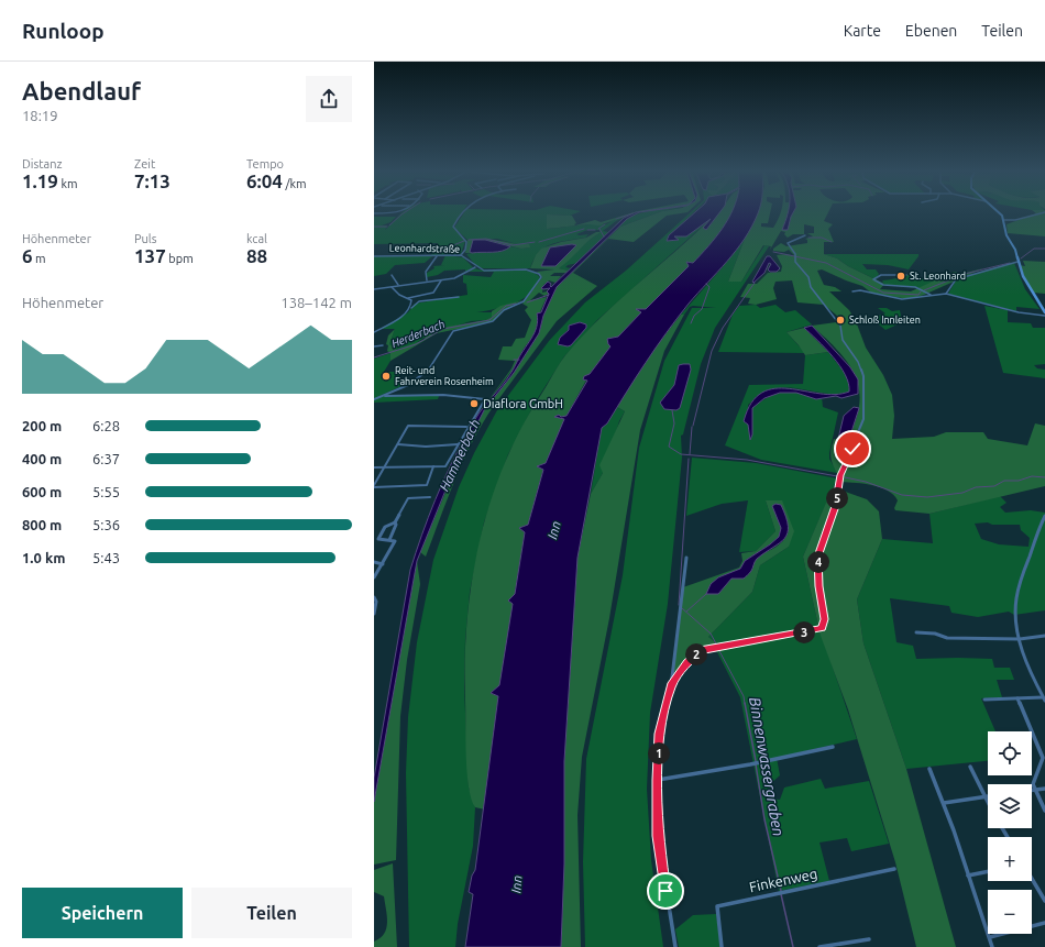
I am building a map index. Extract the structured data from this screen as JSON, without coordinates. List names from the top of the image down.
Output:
{
  "streets": {
    "street": ["Leonhardstraße", "Finkenweg"]
  },
  "water": [
    "Herderbach",
    "Hammerbach",
    "Inn",
    "Binnenwassergraben"
  ],
  "places": [
    "St. Leonhard",
    "Schloß Innleiten",
    "Reit- und Fahrverein Rosenheim",
    "Diaflora GmbH"
  ],
  "page": {
    "header": "Runloop",
    "nav": ["Karte", "Ebenen", "Teilen"],
    "heading": ["Abendlauf", "18:19"],
    "stats": [
      ["Distanz", "1.19 km"],
      ["Zeit", "7:13"],
      ["Tempo", "6:04 /km"],
      ["Höhenmeter", "6 m"],
      ["Puls", "137 bpm"],
      ["kcal", "88"]
    ],
    "chart": ["Höhenmeter", "138–142 m"],
    "list": [
      {
        "name": "200 m",
        "note": "6:28"
      },
      {
        "name": "400 m",
        "note": "6:37"
      },
      {
        "name": "600 m",
        "note": "5:55"
      },
      {
        "name": "800 m",
        "note": "5:36"
      },
      {
        "name": "1.0 km",
        "note": "5:43"
      }
    ],
    "pins": [
      "5",
      "4",
      "3",
      "2",
      "1"
    ],
    "map_buttons": ["+", "−"],
    "buttons": ["Speichern", "Teilen"]
  }
}
